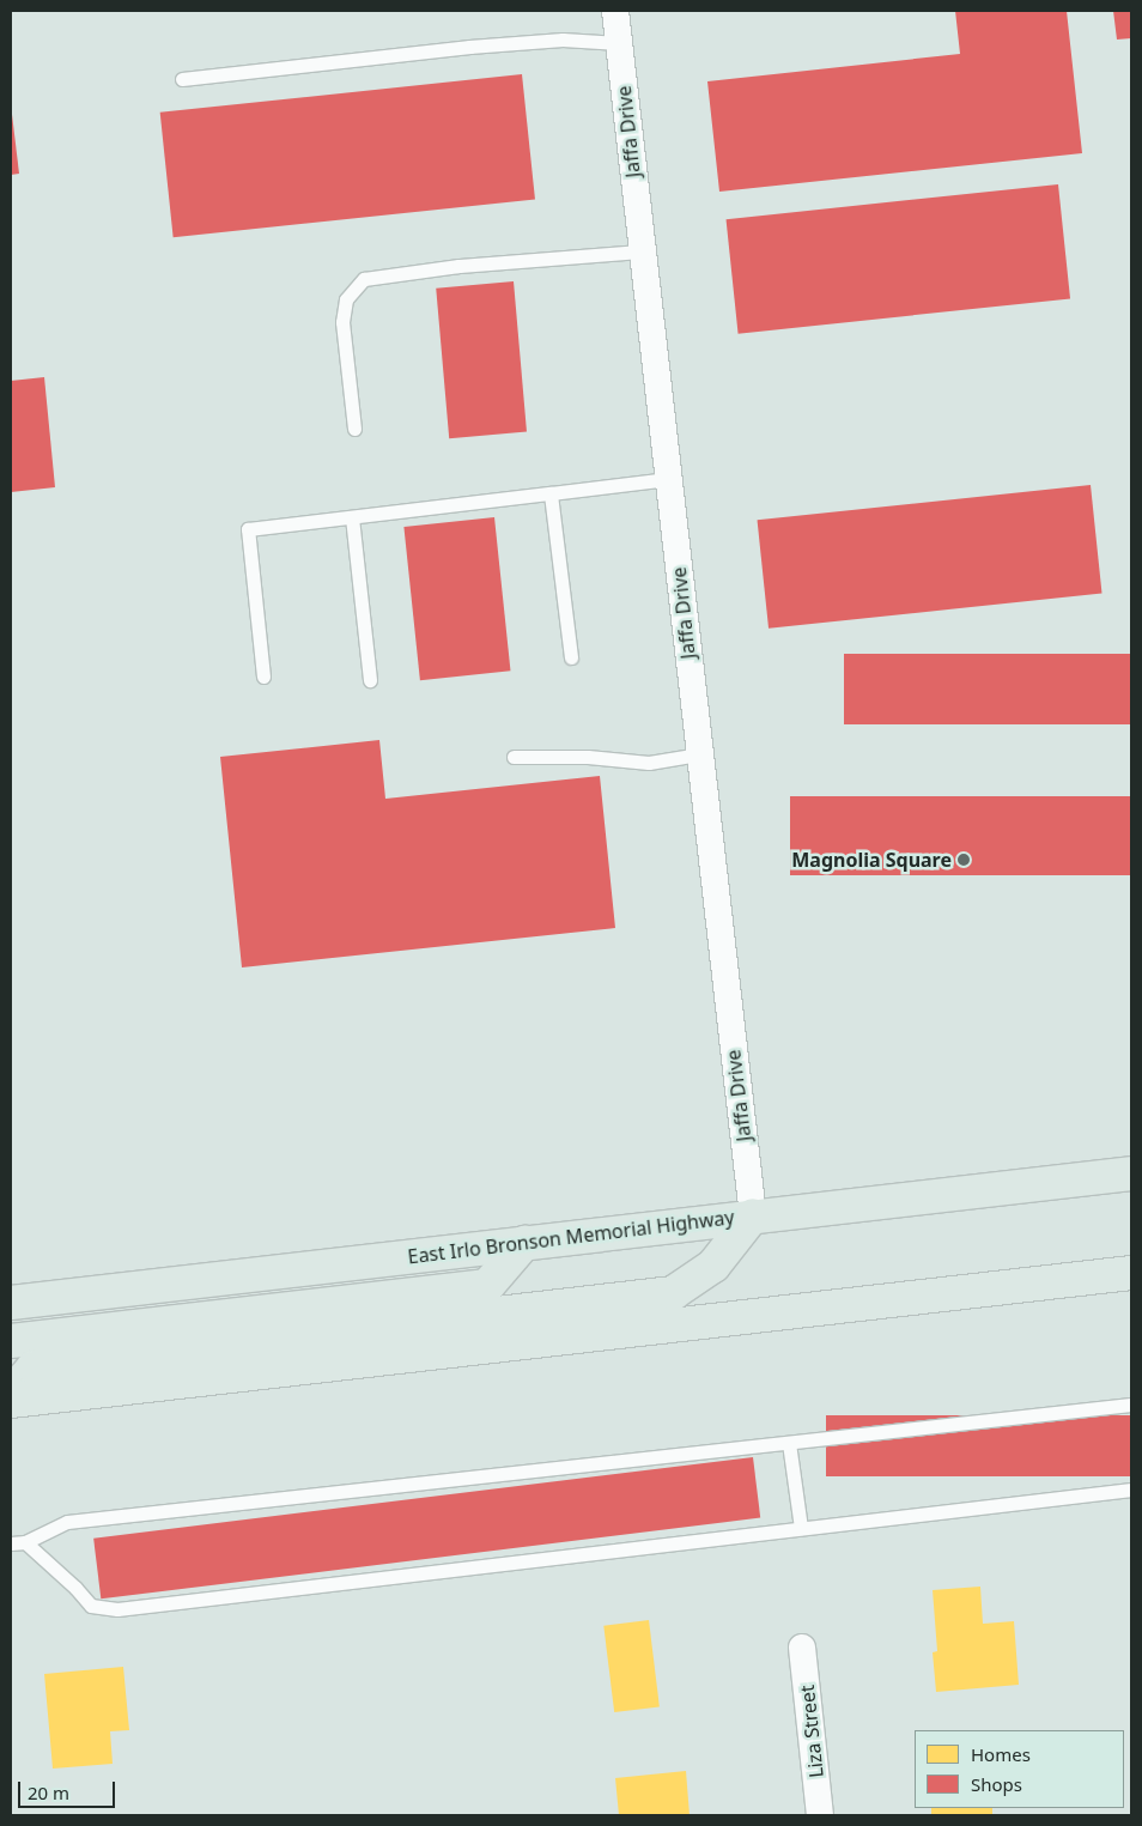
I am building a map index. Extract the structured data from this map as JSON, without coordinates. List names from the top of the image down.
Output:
{
  "streets": {
    "highway": ["East Irlo Bronson Memorial Highway"],
    "street": ["Jaffa Drive", "Liza Street"]
  },
  "crossings": [
    ["Jaffa Drive", "East Irlo Bronson Memorial Highway"]
  ],
  "places": ["Magnolia Square"],
  "legend": ["Homes", "Shops"],
  "scale_bar": "20 m"
}
